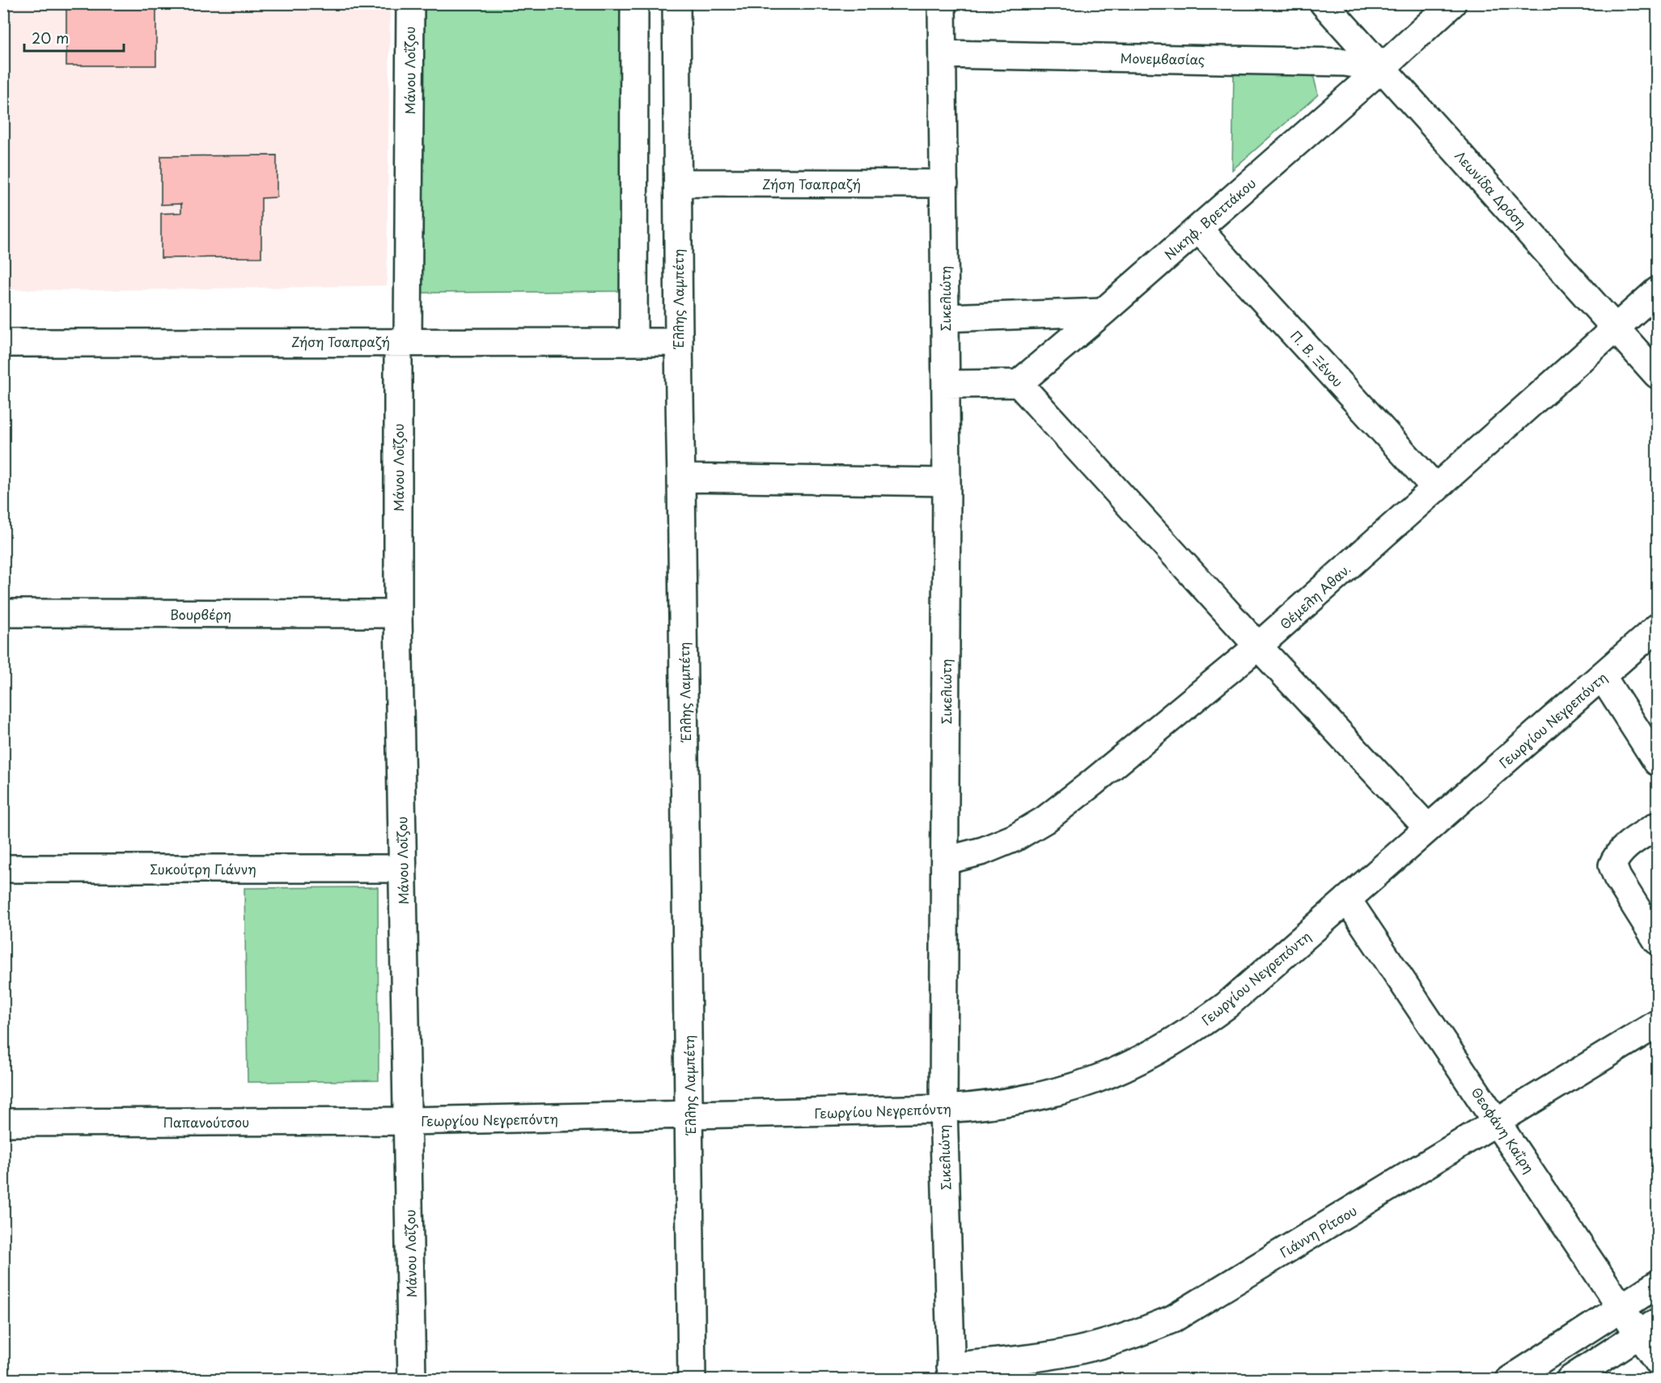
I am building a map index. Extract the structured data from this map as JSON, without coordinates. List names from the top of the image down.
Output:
{
  "streets": {
    "street": [
      "Μονεμβασίας",
      "Μάνου Λοΐζου",
      "Ζήση Τσαπραζή",
      "Λεωνίδα Δρόση",
      "Νικηφ. Βρεττάκου",
      "Έλλης Λαμπέτη",
      "Σικελιώτη",
      "Π. Β. Ξένου",
      "Θέμελη Αθαν.",
      "Βουρβέρη",
      "Γεωργίου Νεγρεπόντη",
      "Συκούτρη Γιάννη",
      "Παπανούτσου",
      "Θεοφάνη Καΐρη",
      "Γιάννη Ρίτσου"
    ]
  },
  "crossings": [
    ["Μονεμβασίας", "Λεωνίδα Δρόση"],
    ["Μονεμβασίας", "Νικηφ. Βρεττάκου"],
    ["Μονεμβασίας", "Σικελιώτη"],
    ["Μάνου Λοΐζου", "Ζήση Τσαπραζή"],
    ["Μάνου Λοΐζου", "Βουρβέρη"],
    ["Μάνου Λοΐζου", "Γεωργίου Νεγρεπόντη"],
    ["Μάνου Λοΐζου", "Συκούτρη Γιάννη"],
    ["Μάνου Λοΐζου", "Παπανούτσου"],
    ["Ζήση Τσαπραζή", "Έλλης Λαμπέτη"],
    ["Ζήση Τσαπραζή", "Σικελιώτη"],
    ["Λεωνίδα Δρόση", "Νικηφ. Βρεττάκου"],
    ["Λεωνίδα Δρόση", "Θέμελη Αθαν."],
    ["Νικηφ. Βρεττάκου", "Π. Β. Ξένου"],
    ["Έλλης Λαμπέτη", "Γεωργίου Νεγρεπόντη"],
    ["Σικελιώτη", "Θέμελη Αθαν."],
    ["Σικελιώτη", "Γεωργίου Νεγρεπόντη"],
    ["Σικελιώτη", "Γιάννη Ρίτσου"],
    ["Π. Β. Ξένου", "Θέμελη Αθαν."],
    ["Γεωργίου Νεγρεπόντη", "Παπανούτσου"],
    ["Γεωργίου Νεγρεπόντη", "Θεοφάνη Καΐρη"],
    ["Θεοφάνη Καΐρη", "Γιάννη Ρίτσου"]
  ],
  "scale_bar": "20 m"
}
